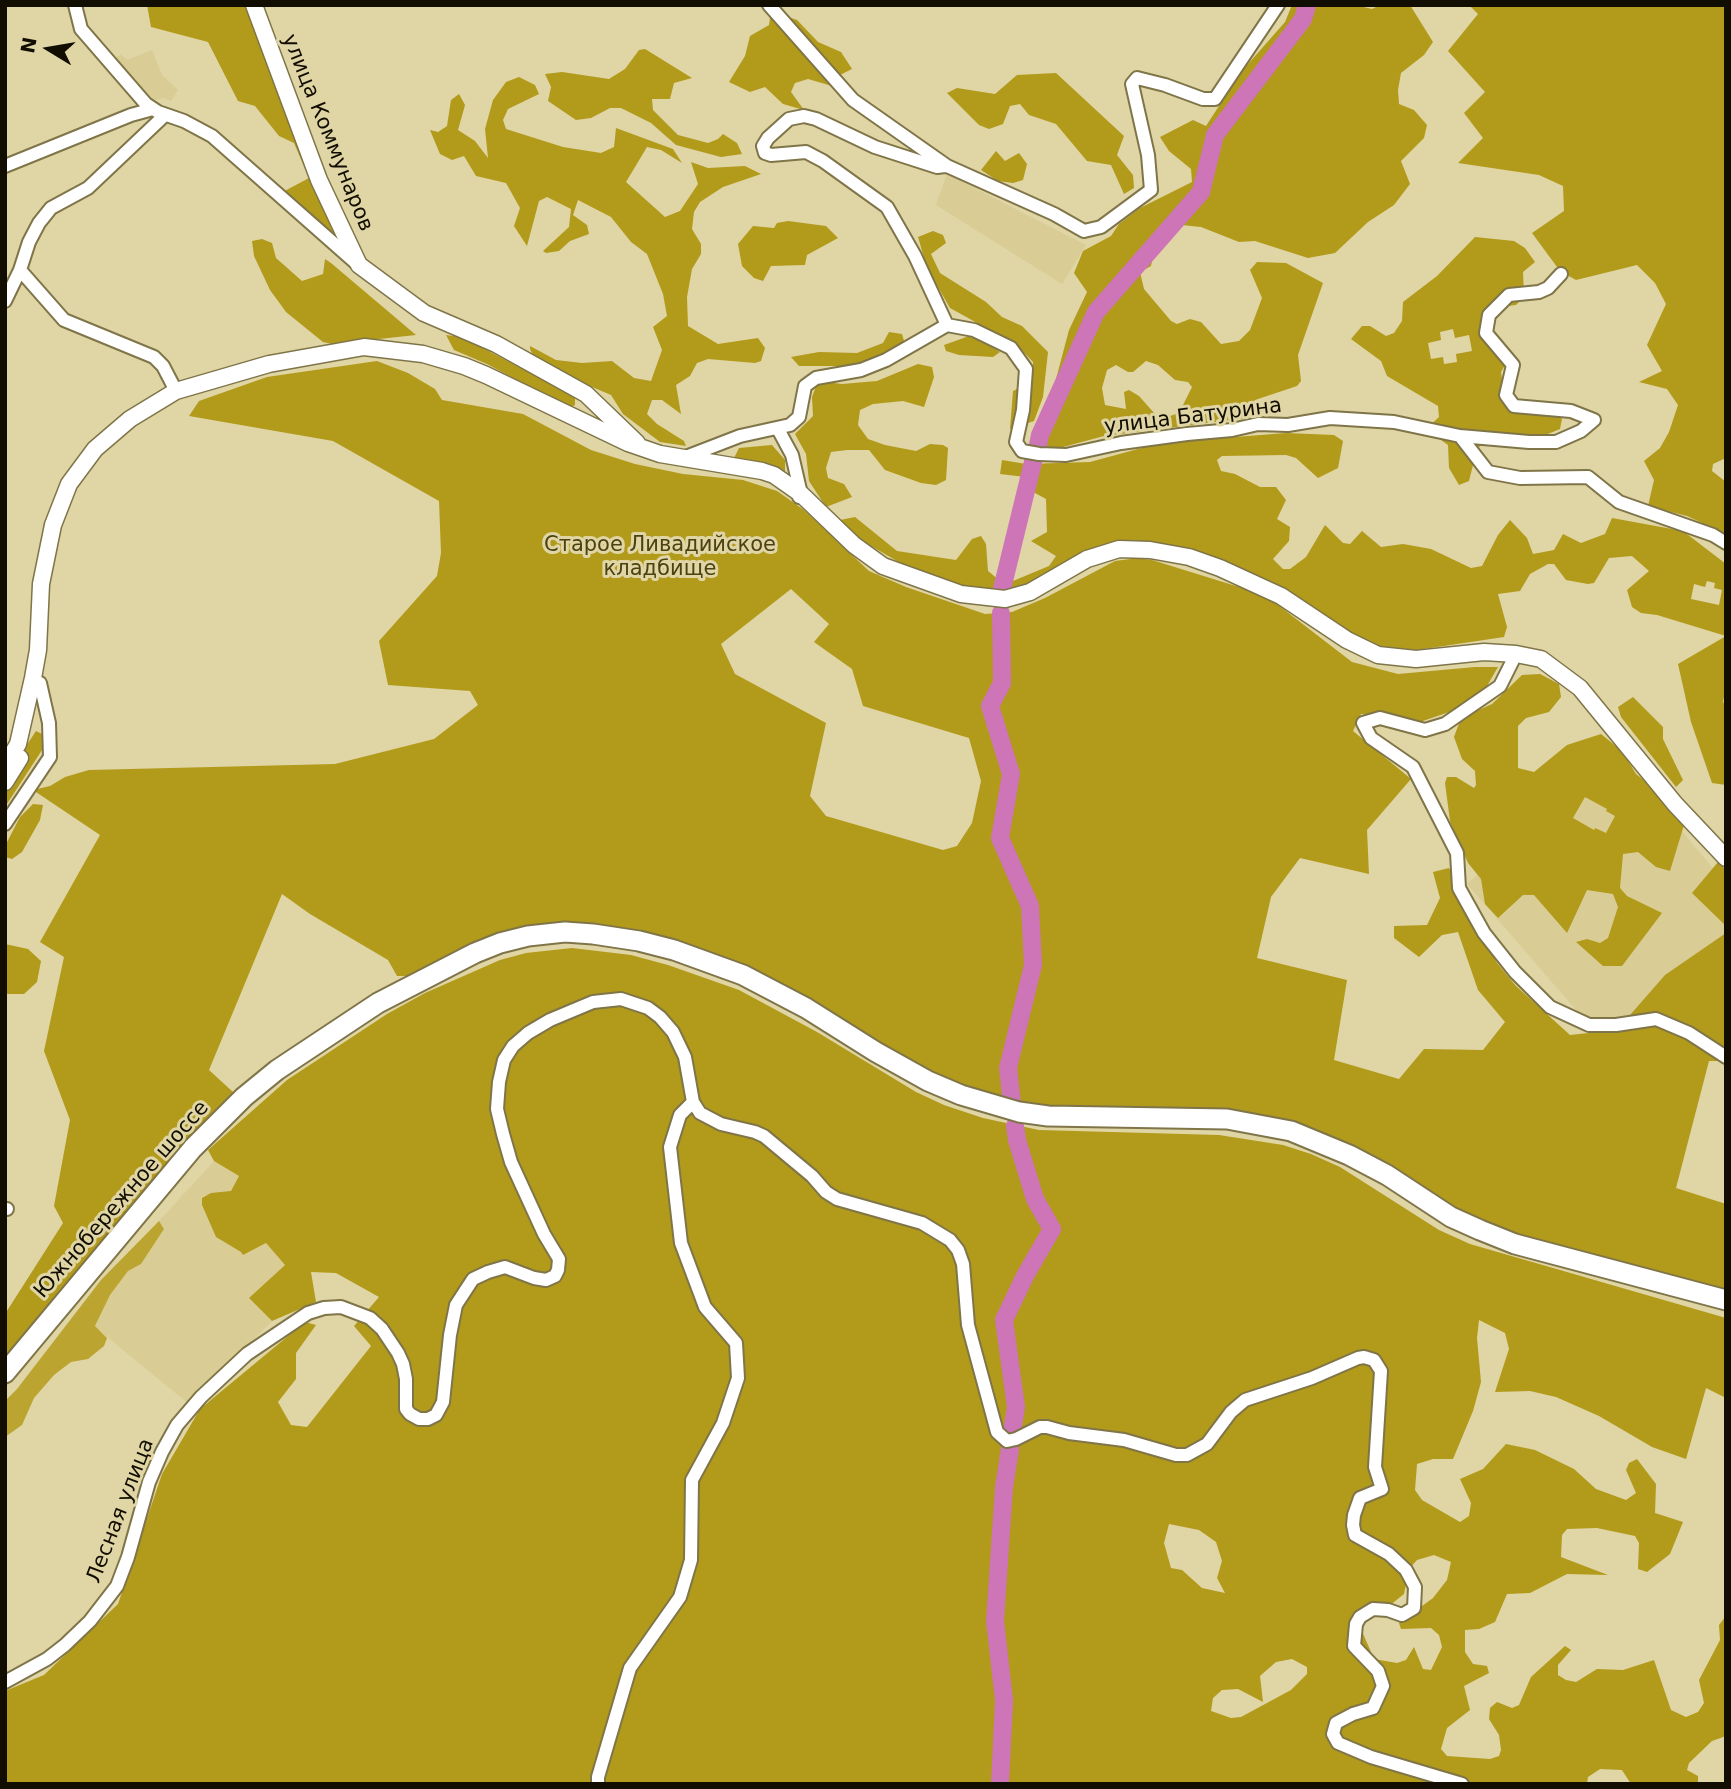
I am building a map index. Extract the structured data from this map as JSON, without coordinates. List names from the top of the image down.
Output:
{
  "streets": {
    "highway": ["Южнобережное шоссе"],
    "main road": ["улица Коммунаров"],
    "street": ["улица Батурина", "Лесная улица"]
  },
  "parks": ["Старое Ливадийское кладбище"],
  "north": "left"
}
